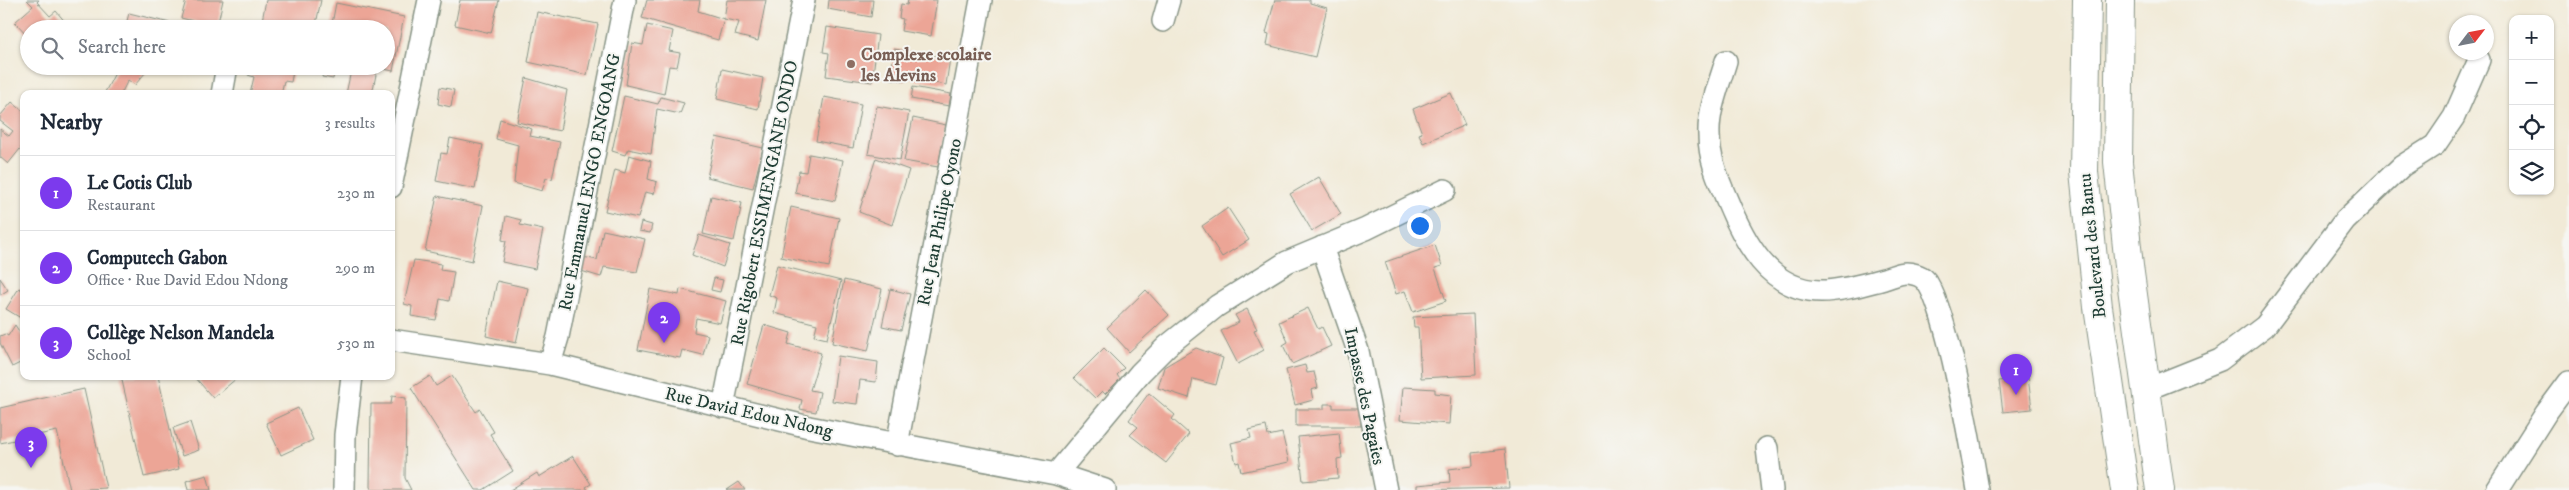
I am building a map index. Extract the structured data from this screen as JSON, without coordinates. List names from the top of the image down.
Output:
{
  "streets": {
    "highway": ["Boulevard des Bantu"],
    "street": [
      "Rue Emmanuel ENGO ENGOANG",
      "Rue Rigobert ESSIMENGANE ONDO",
      "Rue Jean Philipe Oyono",
      "Impasse des Pagaies",
      "Rue David Edou Ndong"
    ]
  },
  "crossings": [
    ["Rue Emmanuel ENGO ENGOANG", "Rue David Edou Ndong"],
    ["Rue Rigobert ESSIMENGANE ONDO", "Rue David Edou Ndong"],
    ["Rue Jean Philipe Oyono", "Rue David Edou Ndong"]
  ],
  "places": ["Complexe scolaire les Alevins"],
  "north": "top right",
  "page": {
    "map_buttons": ["+", "−"],
    "search": "Search here",
    "heading": ["Nearby", "3 results"],
    "list": [
      {
        "mark": "1",
        "name": "Le Cotis Club",
        "note": "Restaurant",
        "value": "230 m"
      },
      {
        "mark": "2",
        "name": "Computech Gabon",
        "note": "Office · Rue David Edou Ndong",
        "value": "290 m"
      },
      {
        "mark": "3",
        "name": "Collège Nelson Mandela",
        "note": "School",
        "value": "530 m"
      }
    ],
    "pins": ["2", "1", "3"]
  }
}
